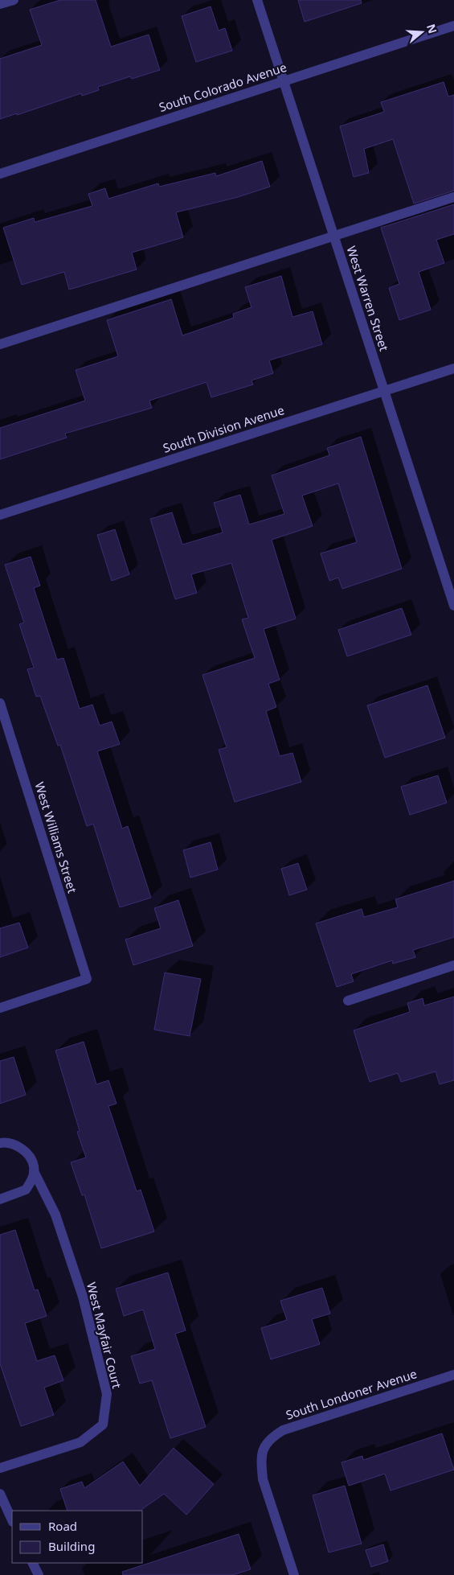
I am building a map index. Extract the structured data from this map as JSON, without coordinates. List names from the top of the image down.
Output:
{
  "streets": {
    "street": [
      "South Colorado Avenue",
      "West Warren Street",
      "South Division Avenue",
      "West Williams Street",
      "West Mayfair Court",
      "South Londoner Avenue"
    ]
  },
  "crossings": [
    ["South Colorado Avenue", "West Warren Street"],
    ["West Warren Street", "South Division Avenue"]
  ],
  "legend": ["Road", "Building"],
  "north": "right"
}
